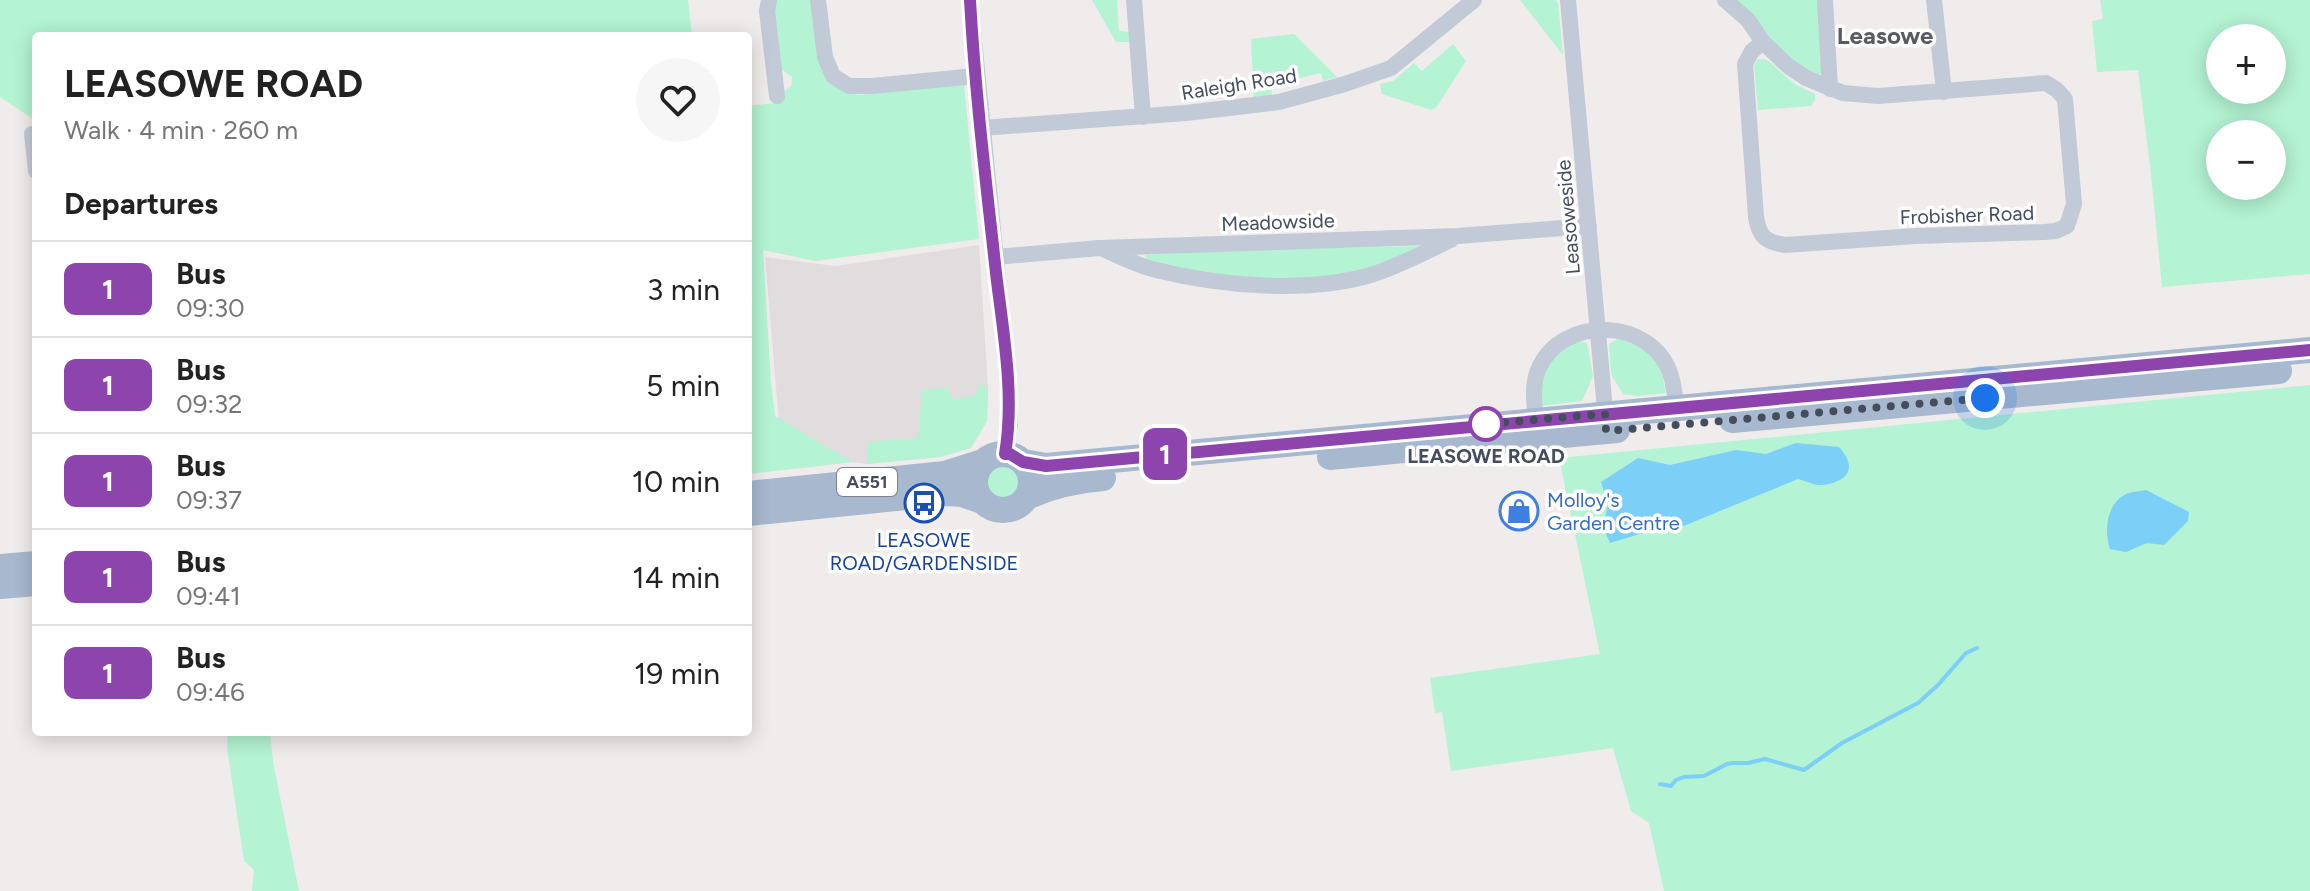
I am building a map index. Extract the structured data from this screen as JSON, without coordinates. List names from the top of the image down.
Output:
{
  "streets": {
    "main road": ["A551"],
    "street": [
      "Raleigh Road",
      "Frobisher Road",
      "Leasoweside",
      "Meadowside"
    ]
  },
  "crossings": [
    ["Leasoweside", "Meadowside"],
    ["Leasoweside", "A551"]
  ],
  "districts": ["Leasowe"],
  "places": {
    "other": ["LEASOWE ROAD"],
    "bus stop": ["LEASOWE ROAD/GARDENSIDE"],
    "shop": ["Molloy's Garden Centre"]
  },
  "lines": ["bus line 1"],
  "page": {
    "on_map": "1",
    "map_buttons": ["+", "−"],
    "heading": [
      ["LEASOWE ROAD", "Walk · 4 min · 260 m"],
      "Departures"
    ],
    "list": [
      {
        "mark": "1",
        "name": "Bus",
        "note": "09:30",
        "value": "3 min"
      },
      {
        "mark": "1",
        "name": "Bus",
        "note": "09:32",
        "value": "5 min"
      },
      {
        "mark": "1",
        "name": "Bus",
        "note": "09:37",
        "value": "10 min"
      },
      {
        "mark": "1",
        "name": "Bus",
        "note": "09:41",
        "value": "14 min"
      },
      {
        "mark": "1",
        "name": "Bus",
        "note": "09:46",
        "value": "19 min"
      }
    ]
  }
}
